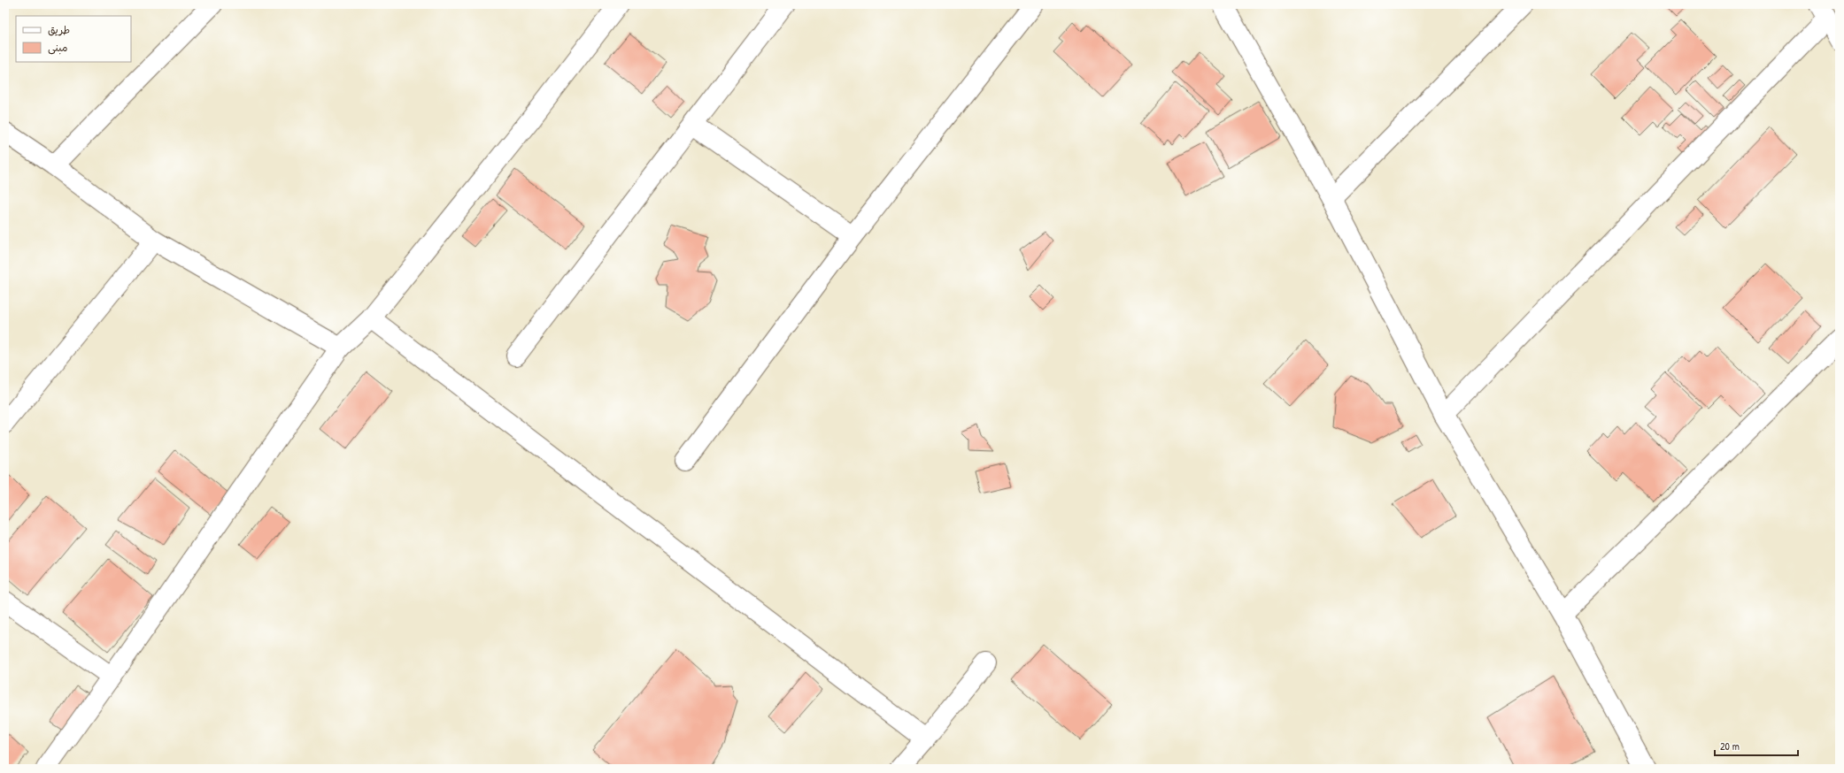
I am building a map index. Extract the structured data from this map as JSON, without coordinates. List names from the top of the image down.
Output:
{
  "legend": ["طريق", "مبنى"],
  "scale_bar": "20 m"
}
